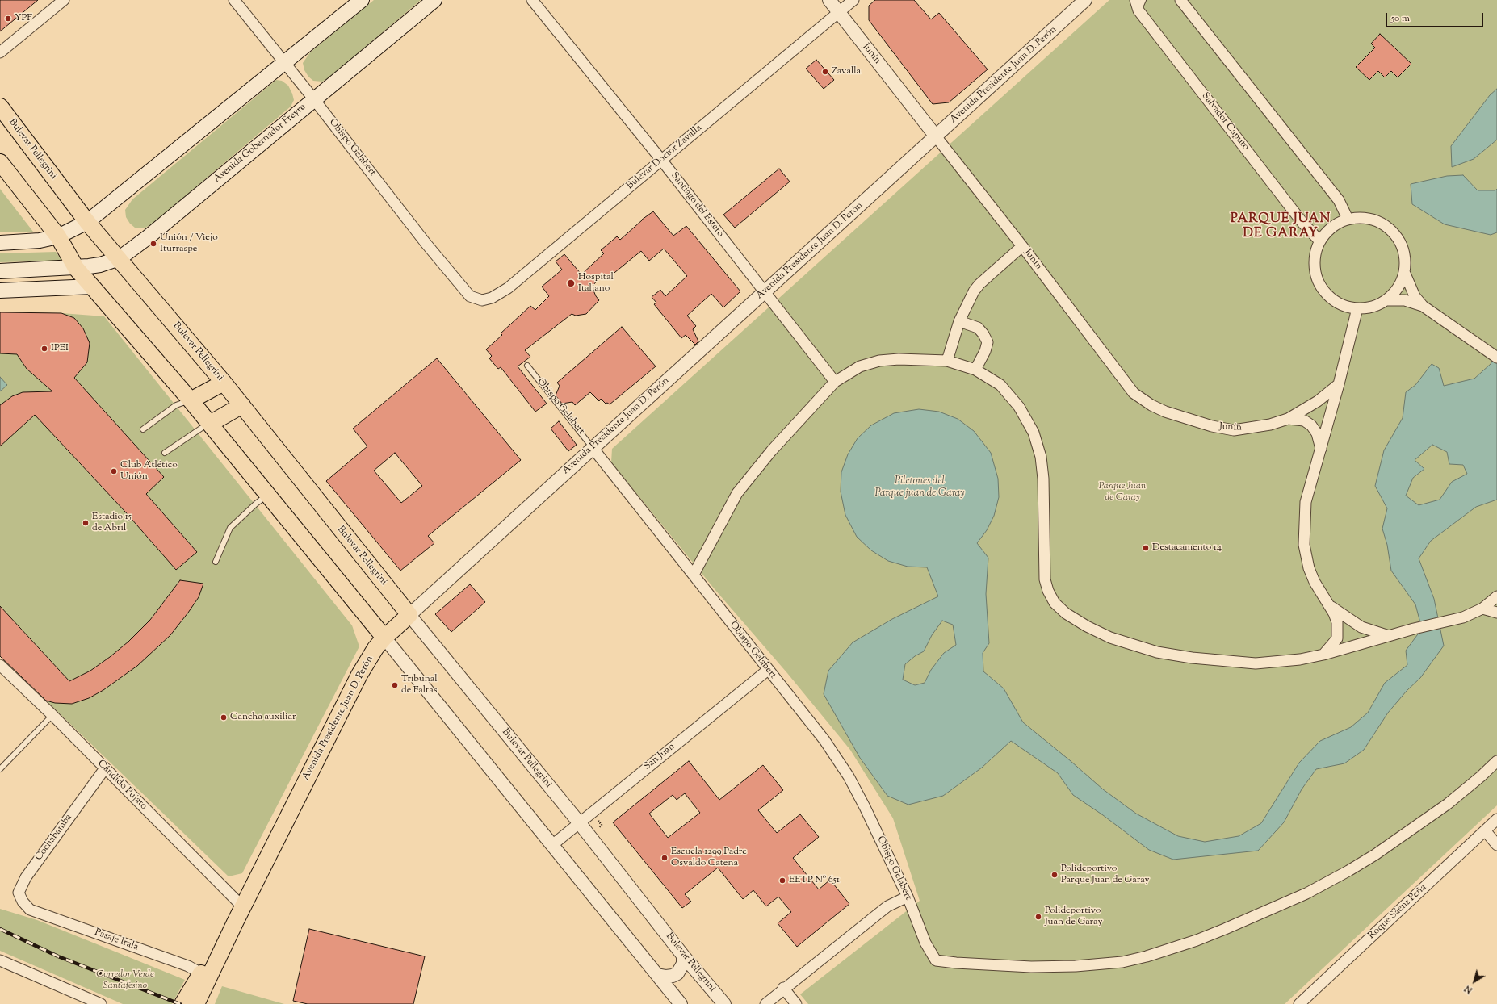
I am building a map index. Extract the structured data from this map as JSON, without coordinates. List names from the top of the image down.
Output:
{
  "streets": {
    "main road": ["Avenida Presidente Juan D. Perón", "Avenida Gobernador Freyre", "Bulevar Pellegrini"],
    "street": [
      "Junín",
      "Salvador Caputo",
      "Obispo Gelabert",
      "Bulevar Doctor Zavalla",
      "Santiago del Estero",
      "San Juan",
      "Cándido Pujato",
      "Cochabamba",
      "Roque Sáenz Peña",
      "Pasaje Irala"
    ]
  },
  "crossings": [
    ["Junín", "Avenida Presidente Juan D. Perón"],
    ["Junín", "Bulevar Doctor Zavalla"],
    ["Avenida Presidente Juan D. Perón", "Obispo Gelabert"],
    ["Avenida Presidente Juan D. Perón", "Bulevar Pellegrini"],
    ["Avenida Presidente Juan D. Perón", "Santiago del Estero"],
    ["Avenida Presidente Juan D. Perón", "Cándido Pujato"],
    ["Avenida Presidente Juan D. Perón", "Pasaje Irala"],
    ["Avenida Gobernador Freyre", "Obispo Gelabert"],
    ["Avenida Gobernador Freyre", "Bulevar Pellegrini"],
    ["Obispo Gelabert", "Bulevar Doctor Zavalla"],
    ["Obispo Gelabert", "San Juan"],
    ["Bulevar Pellegrini", "San Juan"],
    ["Bulevar Doctor Zavalla", "Santiago del Estero"],
    ["Cándido Pujato", "Cochabamba"],
    ["Cochabamba", "Pasaje Irala"]
  ],
  "districts": ["PARQUE JUAN DE GARAY"],
  "water": ["Piletones del Parque juan de Garay"],
  "parks": ["Parque Juan de Garay", "Corredor Verde Santafesino"],
  "places": [
    "YPF",
    "Zavalla",
    "Unión / Viejo Iturraspe",
    "Hospital Italiano",
    "IPEI",
    "Club Atlético Unión",
    "Estadio 15 de Abril",
    "Destacamento 14",
    "Tribunal de Faltas",
    "Cancha auxiliar",
    "Escuela 1299 Padre Osvaldo Catena",
    "Polideportivo Parque Juan de Garay",
    "EETP Nº 651",
    "Polideportivo Juan de Garay"
  ],
  "scale_bar": "50 m",
  "north": "bottom left"
}
